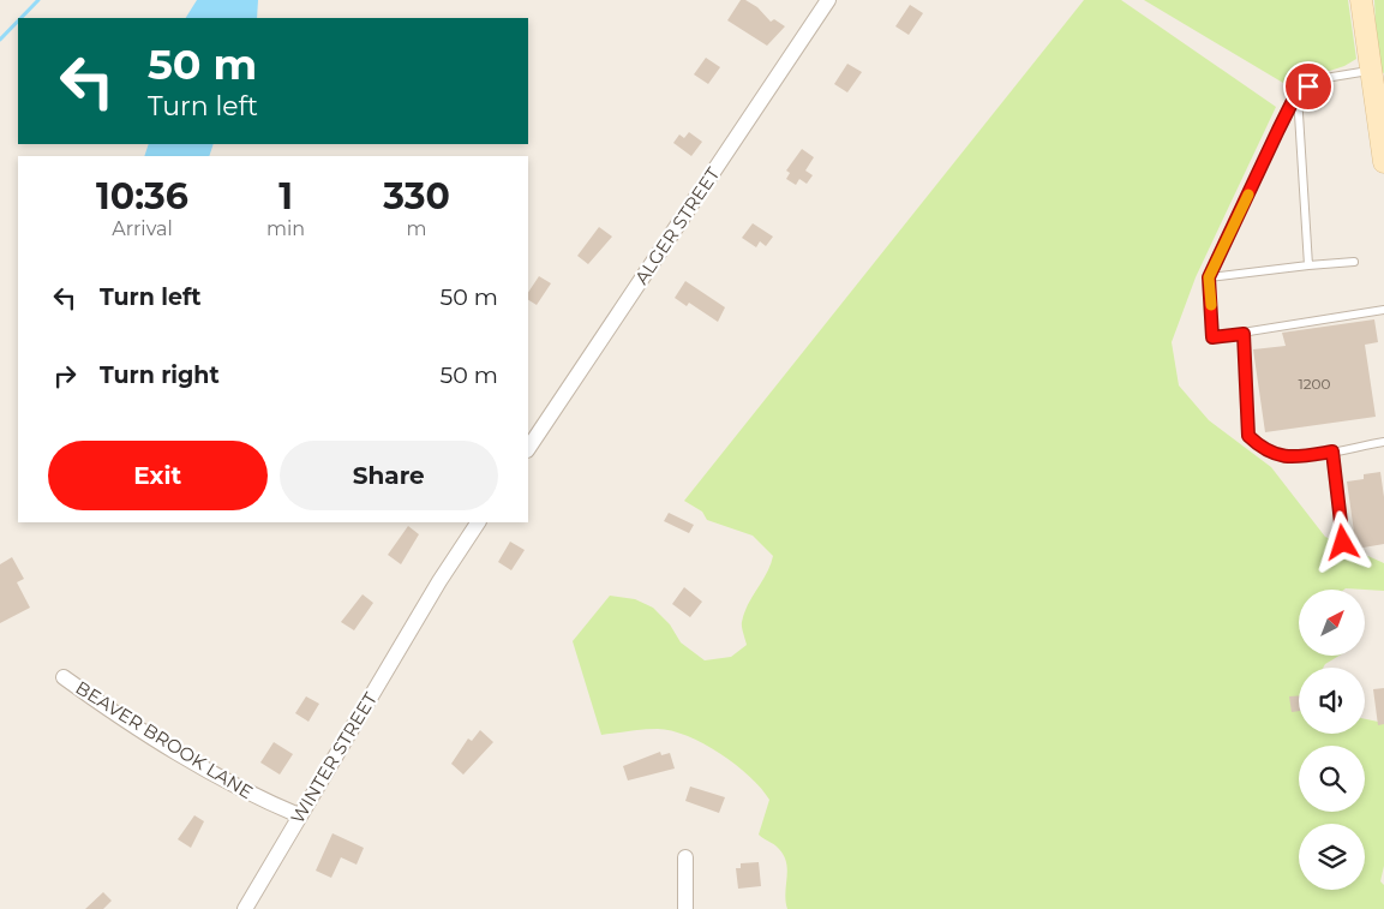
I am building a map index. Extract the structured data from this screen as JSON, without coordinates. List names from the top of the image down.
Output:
{
  "streets": {
    "street": ["ALGER STREET", "BEAVER BROOK LANE", "WINTER STREET"]
  },
  "crossings": [
    ["BEAVER BROOK LANE", "WINTER STREET"]
  ],
  "house_numbers": ["1200"],
  "north": "top right",
  "page": {
    "turn": ["50 m", "Turn left"],
    "eta": [
      "10:36",
      "Arrival",
      "1",
      "min",
      "330",
      "m"
    ],
    "list": [
      {
        "name": "Turn left",
        "value": "50 m"
      },
      {
        "name": "Turn right",
        "value": "50 m"
      }
    ],
    "buttons": ["Exit", "Share"]
  }
}
